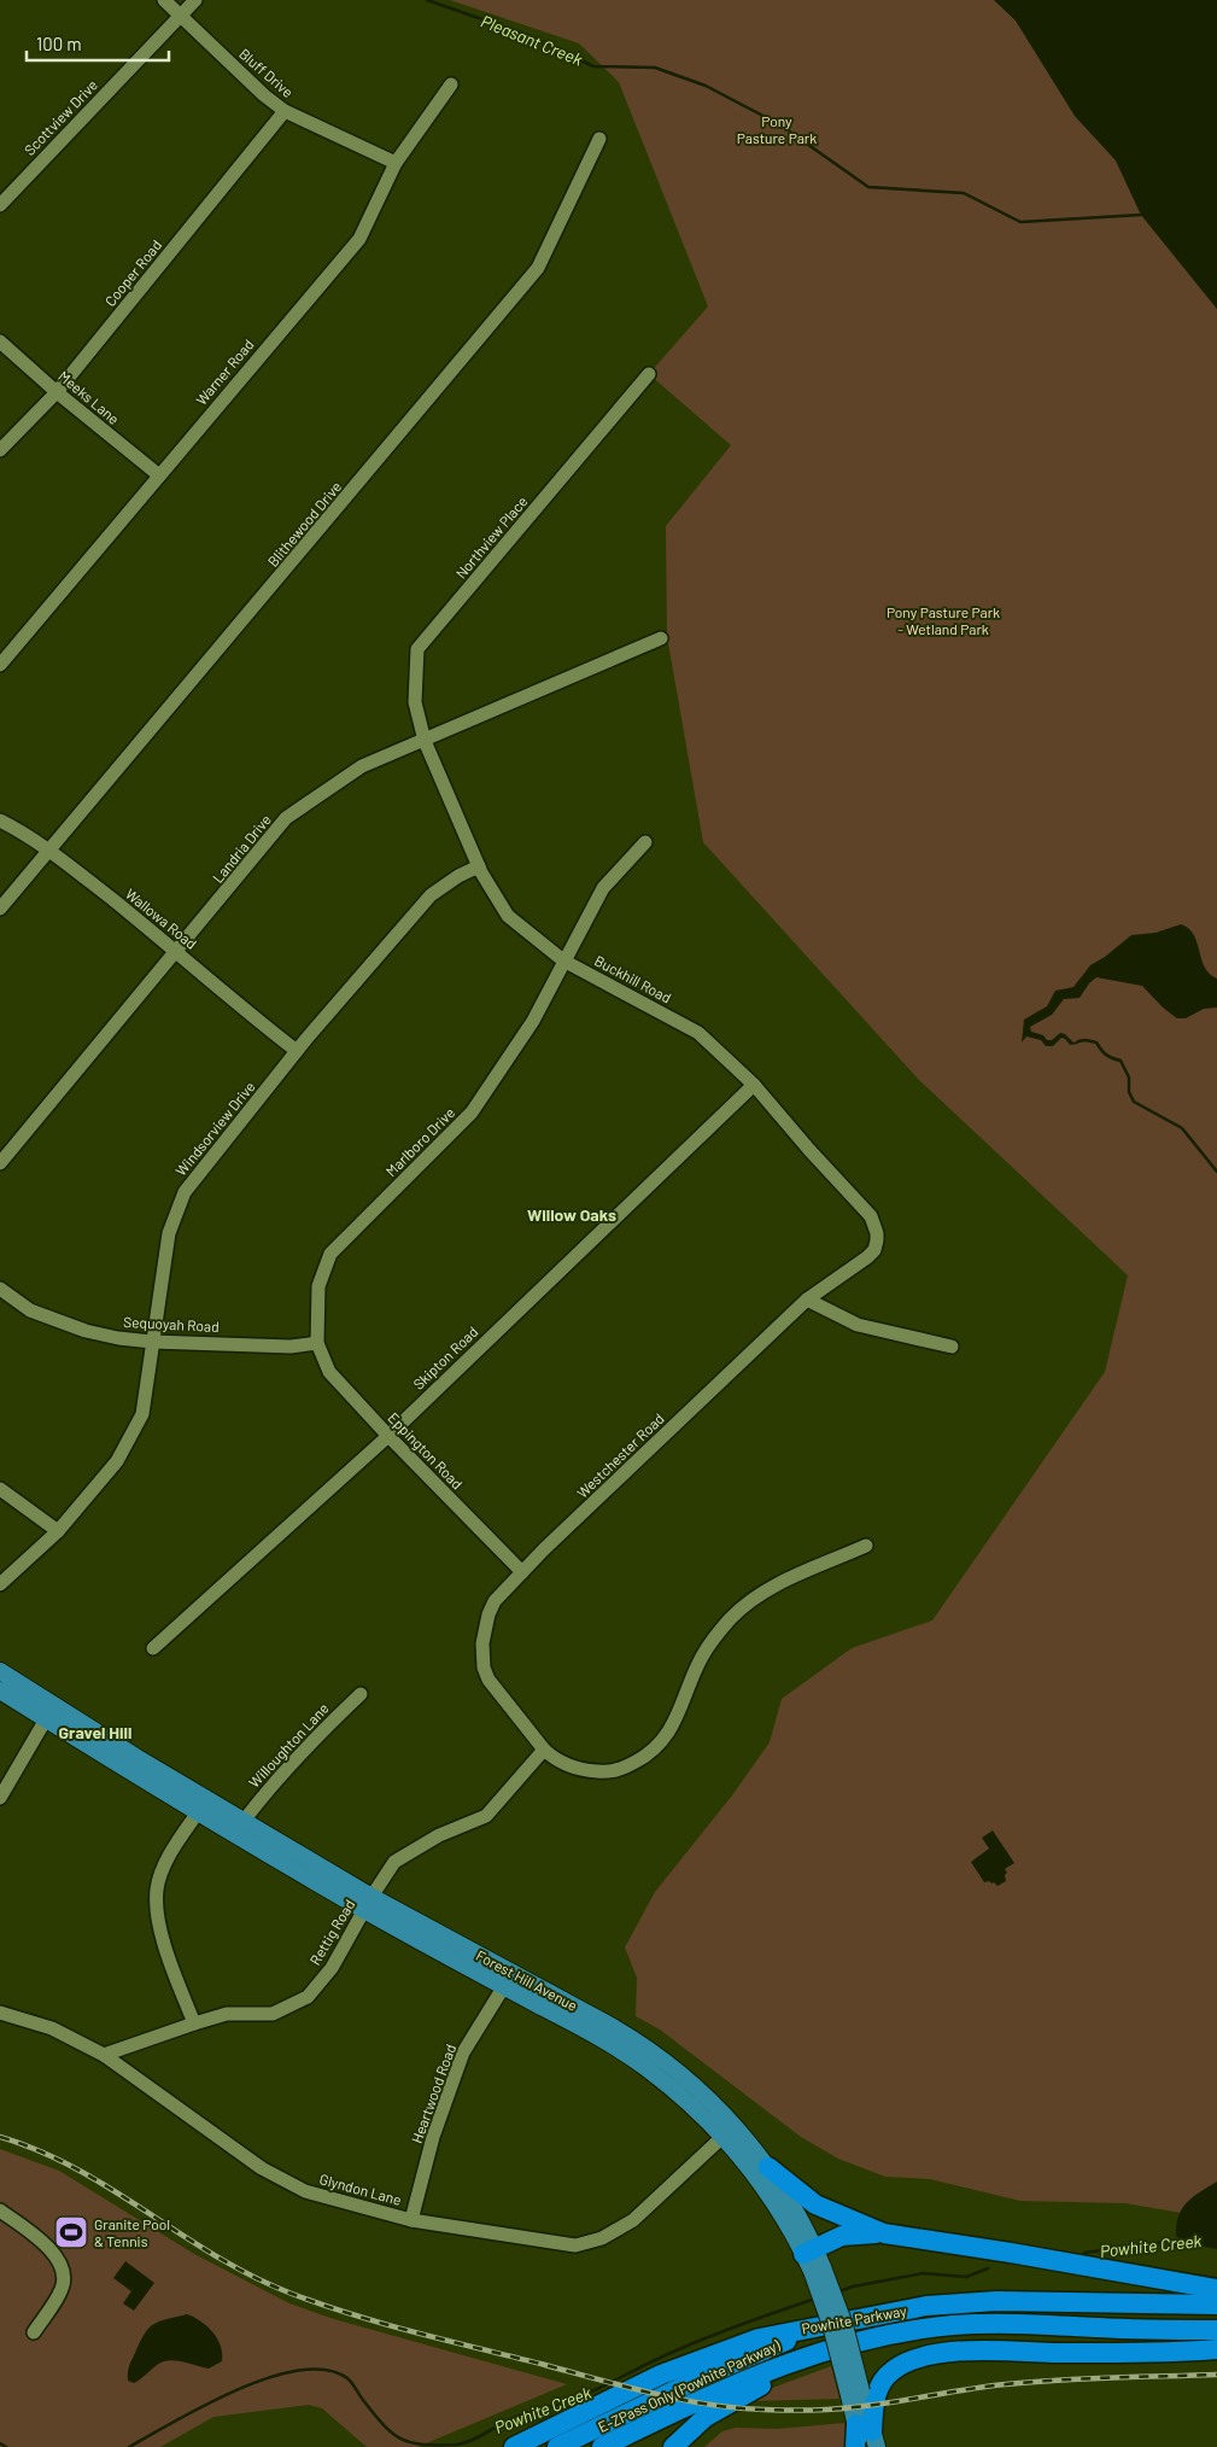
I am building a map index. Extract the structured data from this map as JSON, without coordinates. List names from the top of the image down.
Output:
{
  "streets": {
    "highway": ["Powhite Parkway", "E-ZPass Only (Powhite Parkway)"],
    "main road": ["Forest Hill Avenue"],
    "street": [
      "Bluff Drive",
      "Scottview Drive",
      "Cooper Road",
      "Warner Road",
      "Meeks Lane",
      "Blithewood Drive",
      "Northview Place",
      "Landria Drive",
      "Wallowa Road",
      "Buckhill Road",
      "Windsorview Drive",
      "Marlboro Drive",
      "Sequoyah Road",
      "Skipton Road",
      "Eppington Road",
      "Westchester Road",
      "Willoughton Lane",
      "Rettig Road",
      "Heartwood Road",
      "Glyndon Lane"
    ]
  },
  "crossings": [
    ["Bluff Drive", "Scottview Drive"],
    ["Bluff Drive", "Cooper Road"],
    ["Bluff Drive", "Warner Road"],
    ["Cooper Road", "Meeks Lane"],
    ["Warner Road", "Meeks Lane"],
    ["Blithewood Drive", "Wallowa Road"],
    ["Northview Place", "Landria Drive"],
    ["Northview Place", "Buckhill Road"],
    ["Landria Drive", "Wallowa Road"],
    ["Landria Drive", "Buckhill Road"],
    ["Wallowa Road", "Windsorview Drive"],
    ["Buckhill Road", "Windsorview Drive"],
    ["Buckhill Road", "Marlboro Drive"],
    ["Buckhill Road", "Skipton Road"],
    ["Buckhill Road", "Westchester Road"],
    ["Windsorview Drive", "Sequoyah Road"],
    ["Marlboro Drive", "Sequoyah Road"],
    ["Marlboro Drive", "Eppington Road"],
    ["Sequoyah Road", "Eppington Road"],
    ["Skipton Road", "Eppington Road"],
    ["Eppington Road", "Westchester Road"],
    ["Westchester Road", "Rettig Road"],
    ["Willoughton Lane", "Forest Hill Avenue"],
    ["Rettig Road", "Forest Hill Avenue"],
    ["Rettig Road", "Glyndon Lane"],
    ["Forest Hill Avenue", "Heartwood Road"],
    ["Forest Hill Avenue", "Glyndon Lane"],
    ["Heartwood Road", "Glyndon Lane"],
    ["Powhite Parkway", "E-ZPass Only (Powhite Parkway)"]
  ],
  "districts": ["Willow Oaks", "Gravel Hill"],
  "water": ["Pleasant Creek", "Powhite Creek"],
  "parks": ["Pony Pasture Park", "Pony Pasture Park - Wetland Park"],
  "places": {
    "sports": ["Granite Pool & Tennis"]
  },
  "scale_bar": "100 m"
}
